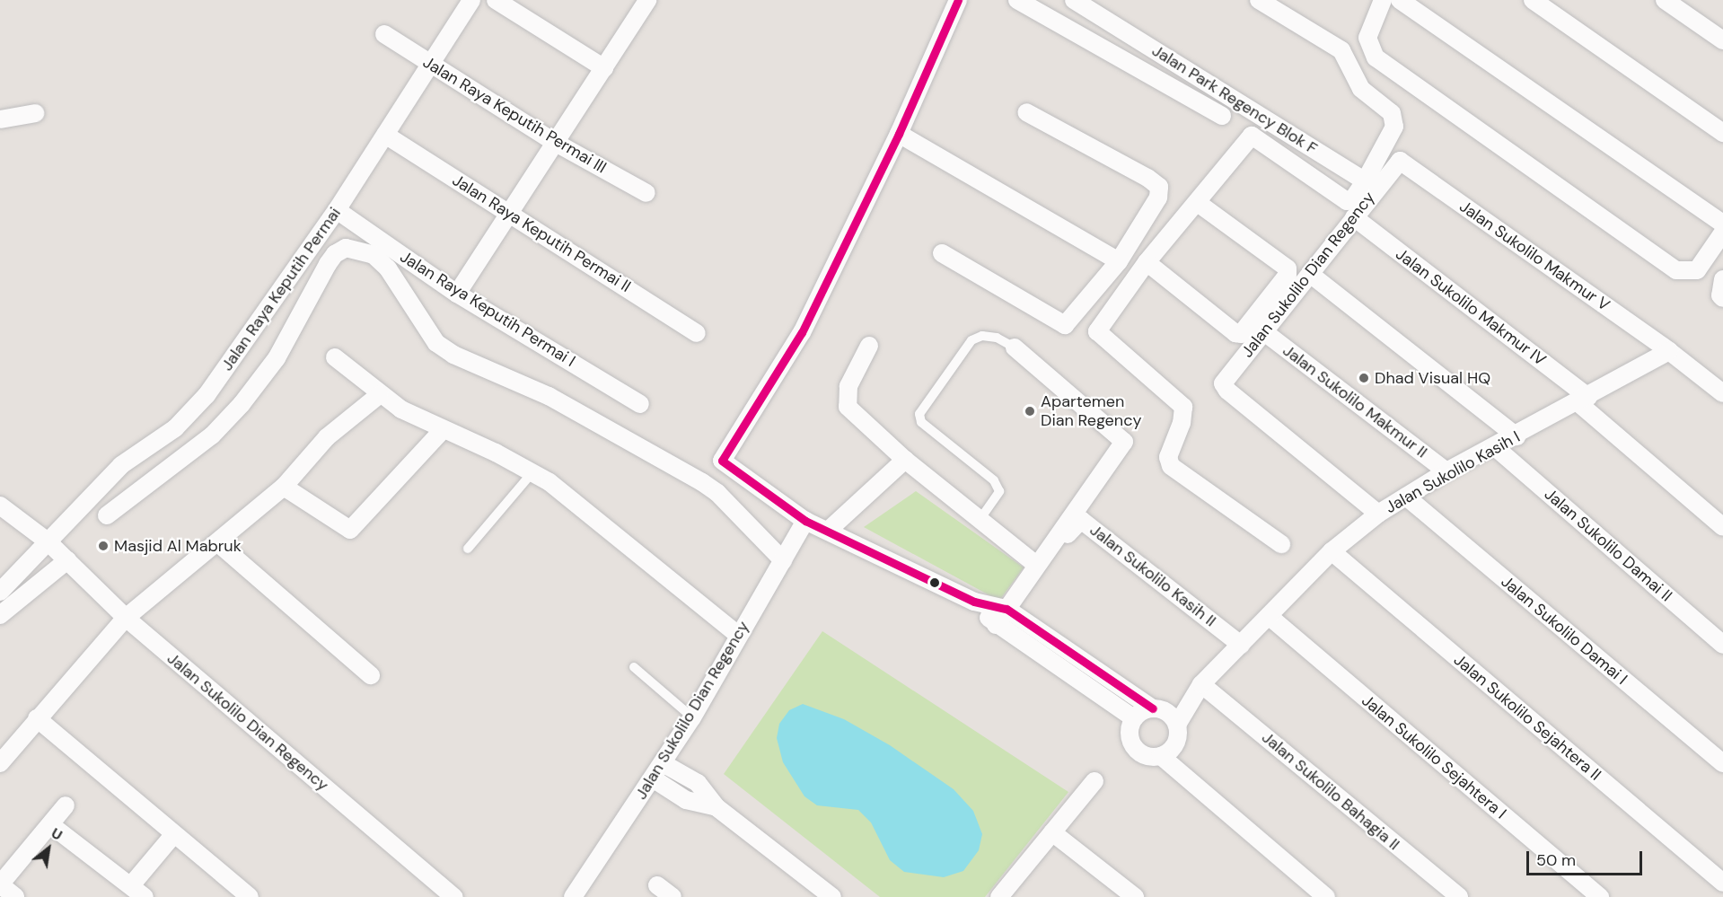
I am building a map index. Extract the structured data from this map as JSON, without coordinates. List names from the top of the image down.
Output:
{
  "streets": {
    "street": [
      "Jalan Park Regency Blok F",
      "Jalan Raya Keputih Permai III",
      "Jalan Raya Keputih Permai II",
      "Jalan Sukolilo Makmur V",
      "Jalan Sukolilo Dian Regency",
      "Jalan Raya Keputih Permai",
      "Jalan Sukolilo Makmur IV",
      "Jalan Raya Keputih Permai I",
      "Jalan Sukolilo Makmur II",
      "Jalan Sukolilo Kasih I",
      "Jalan Sukolilo Damai II",
      "Jalan Sukolilo Kasih II",
      "Jalan Sukolilo Damai I",
      "Jalan Sukolilo Sejahtera II",
      "Jalan Sukolilo Sejahtera I",
      "Jalan Sukolilo Bahagia II"
    ]
  },
  "crossings": [
    ["Jalan Raya Keputih Permai III", "Jalan Raya Keputih Permai"],
    ["Jalan Raya Keputih Permai II", "Jalan Raya Keputih Permai"],
    ["Jalan Sukolilo Makmur V", "Jalan Sukolilo Dian Regency"],
    ["Jalan Sukolilo Makmur V", "Jalan Sukolilo Kasih I"],
    ["Jalan Sukolilo Dian Regency", "Jalan Raya Keputih Permai"],
    ["Jalan Sukolilo Dian Regency", "Jalan Sukolilo Makmur IV"],
    ["Jalan Sukolilo Dian Regency", "Jalan Sukolilo Makmur II"],
    ["Jalan Sukolilo Dian Regency", "Jalan Sukolilo Kasih I"],
    ["Jalan Raya Keputih Permai", "Jalan Raya Keputih Permai I"],
    ["Jalan Sukolilo Makmur IV", "Jalan Sukolilo Kasih I"],
    ["Jalan Sukolilo Makmur II", "Jalan Sukolilo Kasih I"],
    ["Jalan Sukolilo Kasih I", "Jalan Sukolilo Damai II"],
    ["Jalan Sukolilo Kasih I", "Jalan Sukolilo Kasih II"],
    ["Jalan Sukolilo Kasih I", "Jalan Sukolilo Damai I"],
    ["Jalan Sukolilo Kasih I", "Jalan Sukolilo Sejahtera II"],
    ["Jalan Sukolilo Kasih I", "Jalan Sukolilo Sejahtera I"],
    ["Jalan Sukolilo Kasih I", "Jalan Sukolilo Bahagia II"]
  ],
  "places": ["Dhad Visual HQ", "Apartemen Dian Regency", "Masjid Al Mabruk"],
  "scale_bar": "50 m",
  "north": "top right"
}
